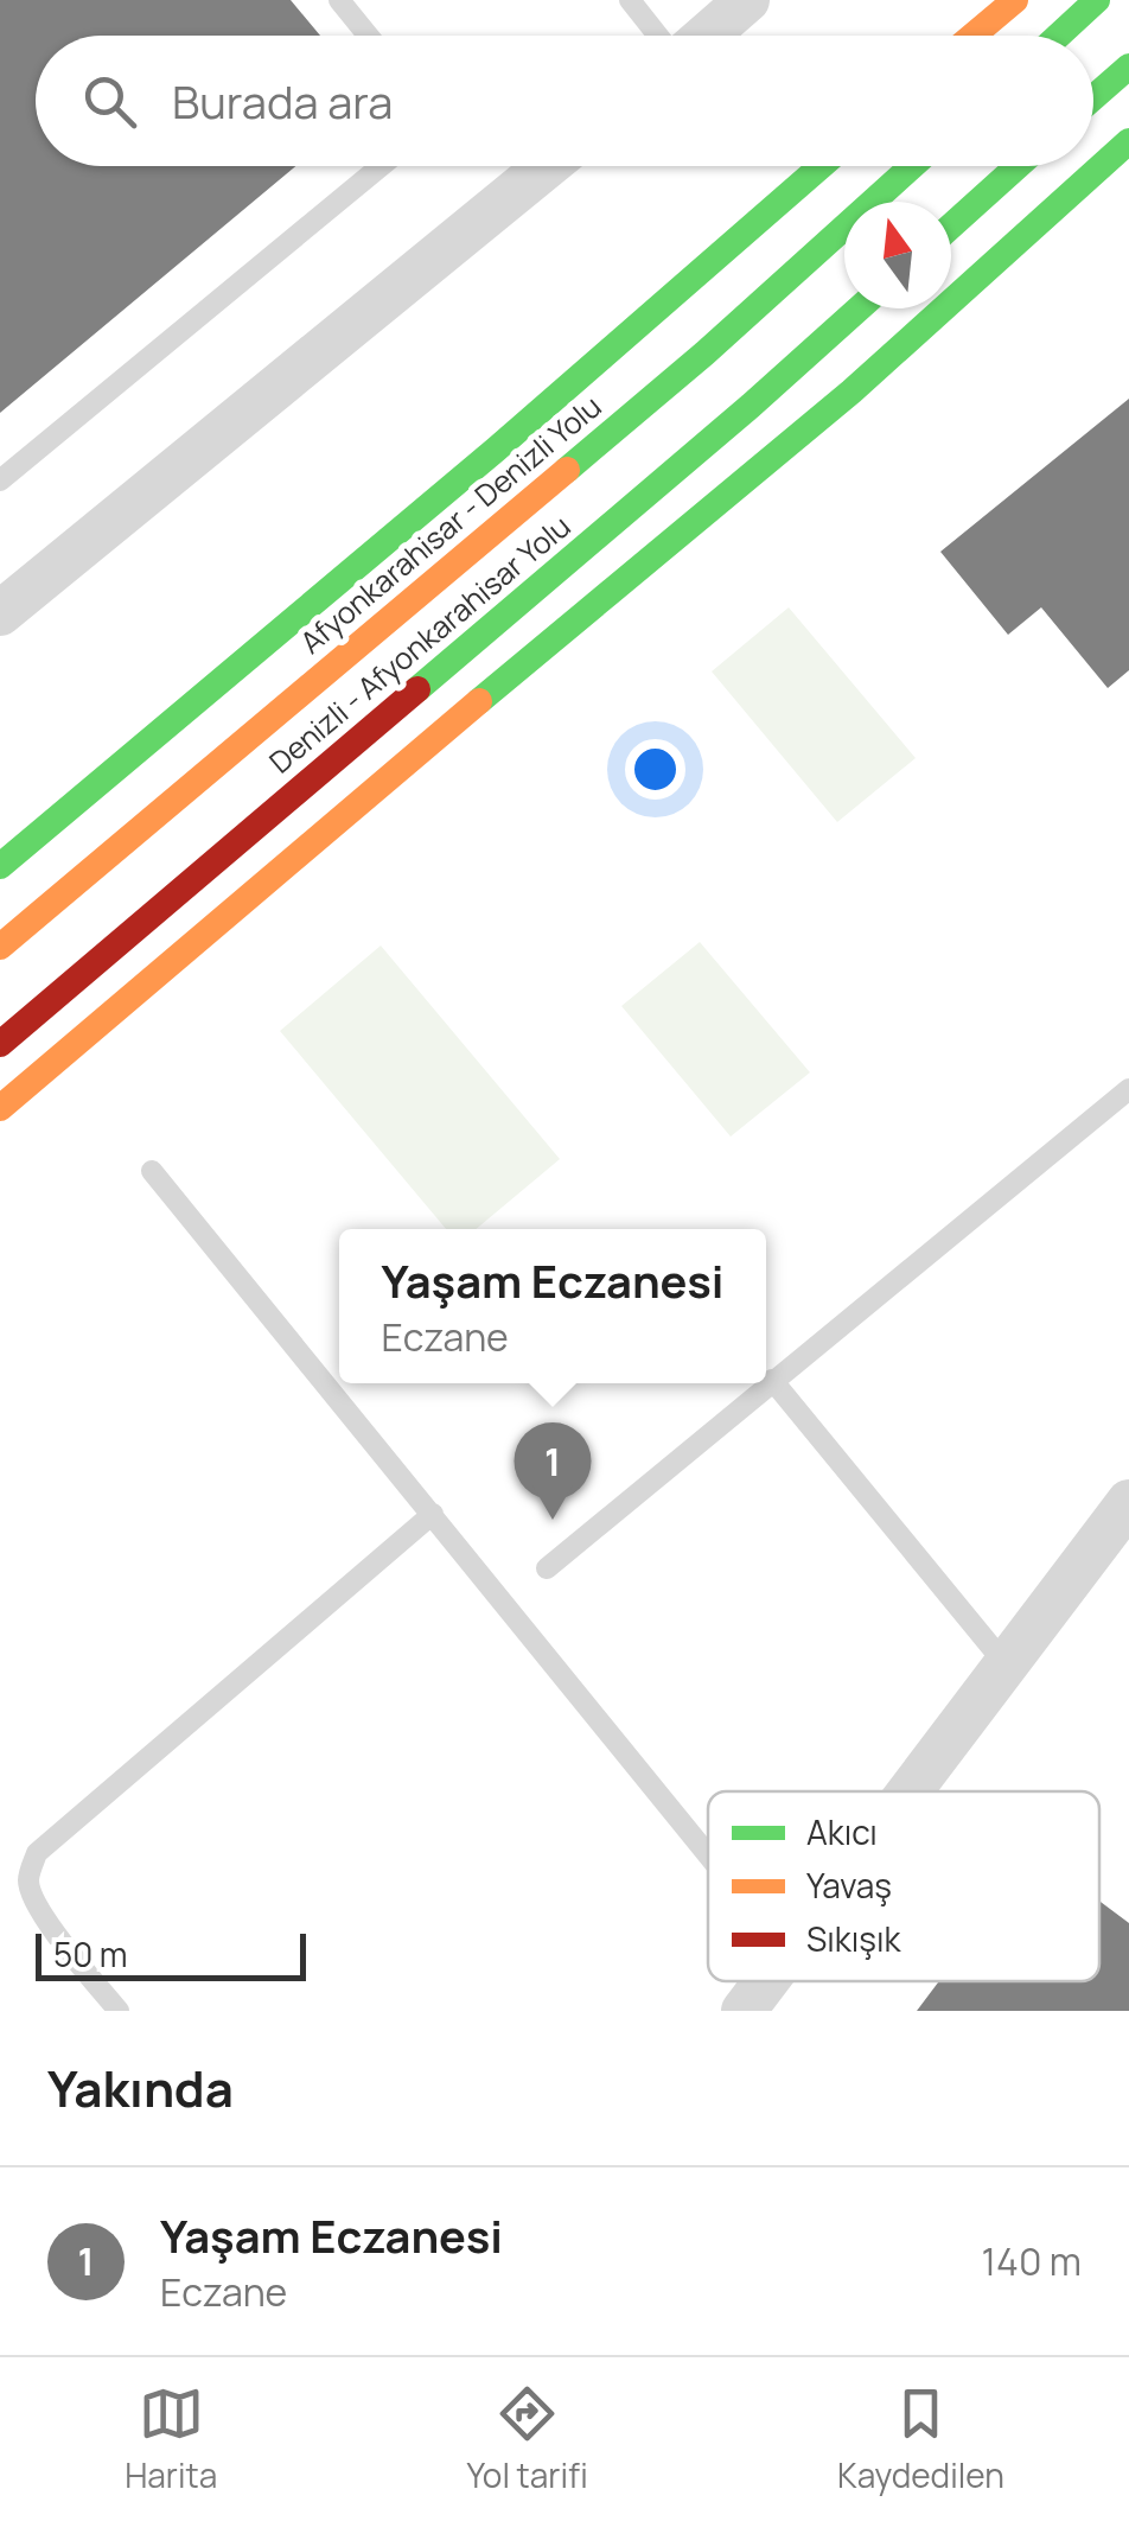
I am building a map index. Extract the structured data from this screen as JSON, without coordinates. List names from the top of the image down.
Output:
{
  "streets": {
    "highway": ["Afyonkarahisar - Denizli Yolu", "Denizli - Afyonkarahisar Yolu"]
  },
  "legend": ["Akıcı", "Yavaş", "Sıkışık"],
  "scale_bar": "50 m",
  "north": "top",
  "page": {
    "search": "Burada ara",
    "popup": ["Yaşam Eczanesi", "Eczane"],
    "pins": "1",
    "scale": "50 m",
    "heading": "Yakında",
    "list": [
      {
        "mark": "1",
        "name": "Yaşam Eczanesi",
        "note": "Eczane",
        "value": "140 m"
      }
    ],
    "nav": ["Harita", "Yol tarifi", "Kaydedilen"]
  }
}
